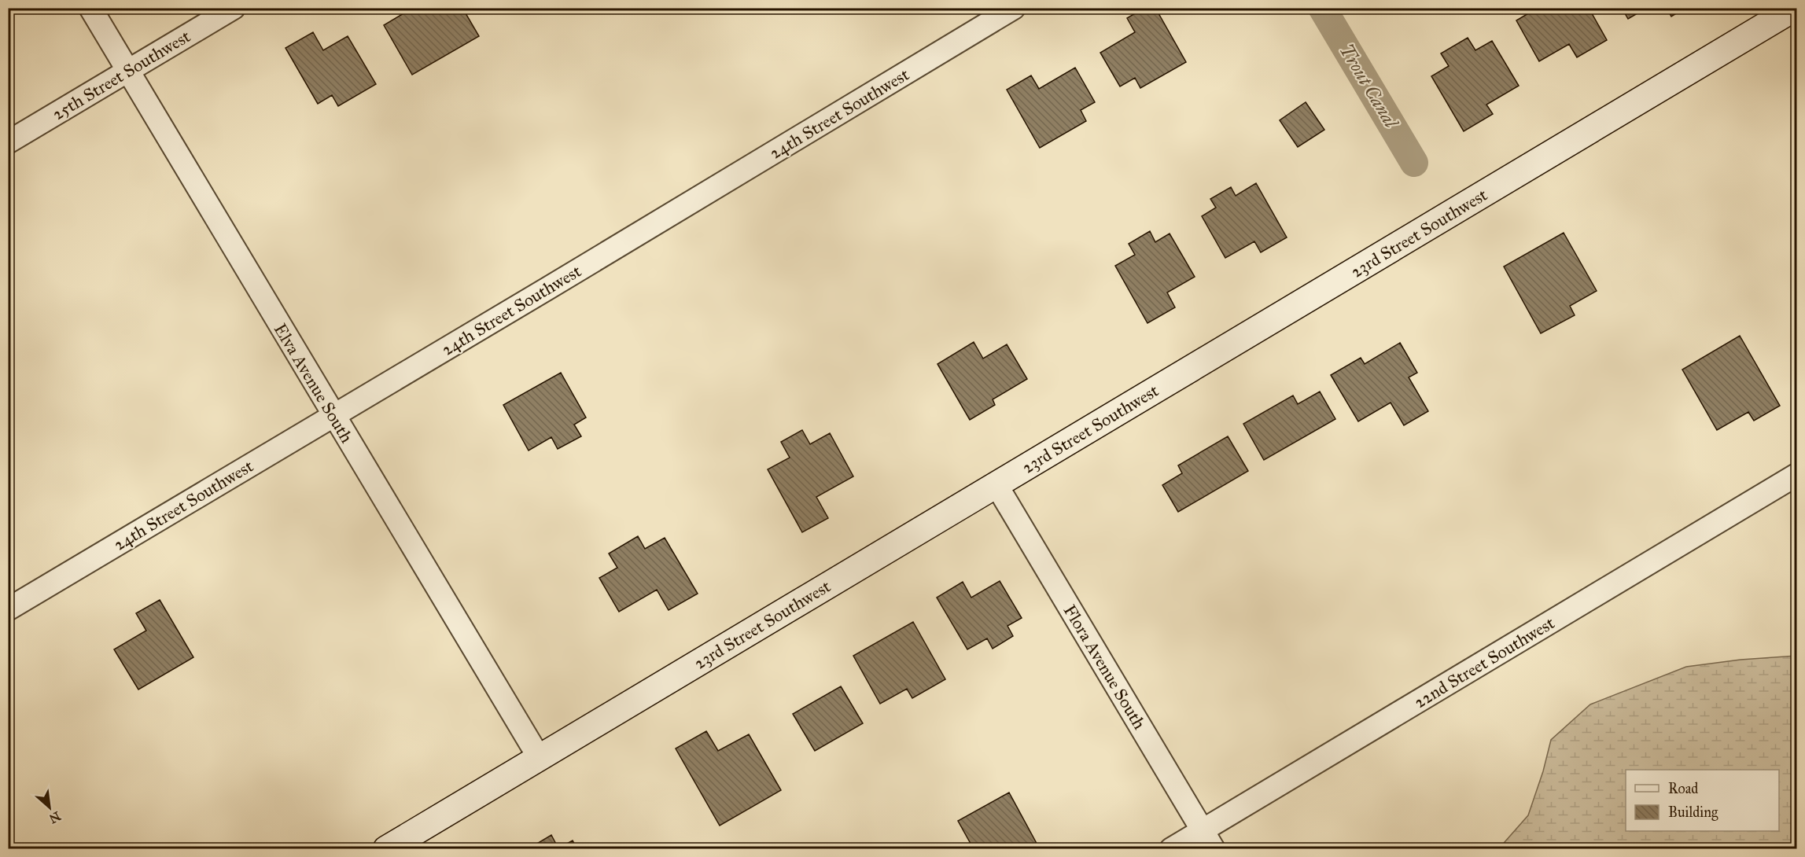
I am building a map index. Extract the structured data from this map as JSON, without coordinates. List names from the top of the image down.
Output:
{
  "streets": {
    "street": [
      "25th Street Southwest",
      "24th Street Southwest",
      "23rd Street Southwest",
      "Elva Avenue South",
      "22nd Street Southwest",
      "Flora Avenue South"
    ]
  },
  "crossings": [
    ["25th Street Southwest", "Elva Avenue South"],
    ["24th Street Southwest", "Elva Avenue South"],
    ["23rd Street Southwest", "Elva Avenue South"],
    ["23rd Street Southwest", "Flora Avenue South"],
    ["22nd Street Southwest", "Flora Avenue South"]
  ],
  "water": ["Trout Canal"],
  "legend": ["Road", "Building"],
  "north": "bottom right"
}
